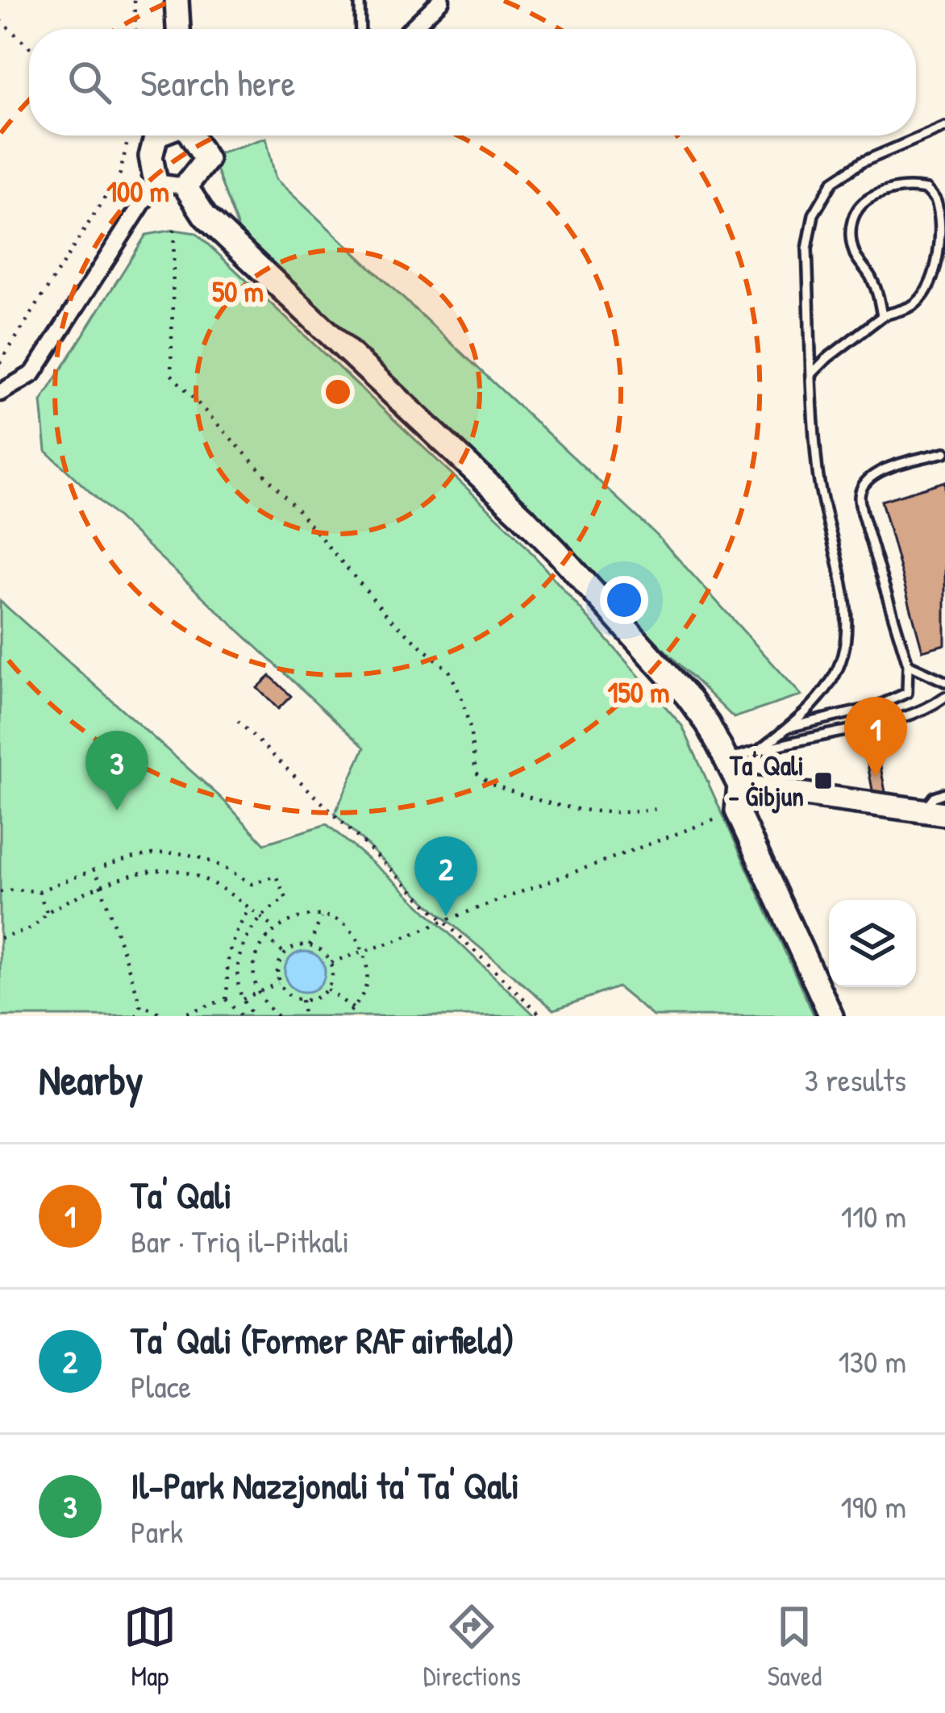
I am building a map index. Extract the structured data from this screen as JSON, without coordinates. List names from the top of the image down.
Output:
{
  "places": {
    "transit": ["Ta' Qali - Ġibjun"]
  },
  "page": {
    "search": "Search here",
    "pins": ["1", "3", "2"],
    "heading": ["Nearby", "3 results"],
    "list": [
      {
        "mark": "1",
        "name": "Ta' Qali",
        "note": "Bar · Triq il-Pitkali",
        "value": "110 m"
      },
      {
        "mark": "2",
        "name": "Ta' Qali (Former RAF airfield)",
        "note": "Place",
        "value": "130 m"
      },
      {
        "mark": "3",
        "name": "Il-Park Nazzjonali ta' Ta' Qali",
        "note": "Park",
        "value": "190 m"
      }
    ],
    "nav": ["Map", "Directions", "Saved"]
  },
  "rings": ["100 m", "50 m", "150 m"]
}
